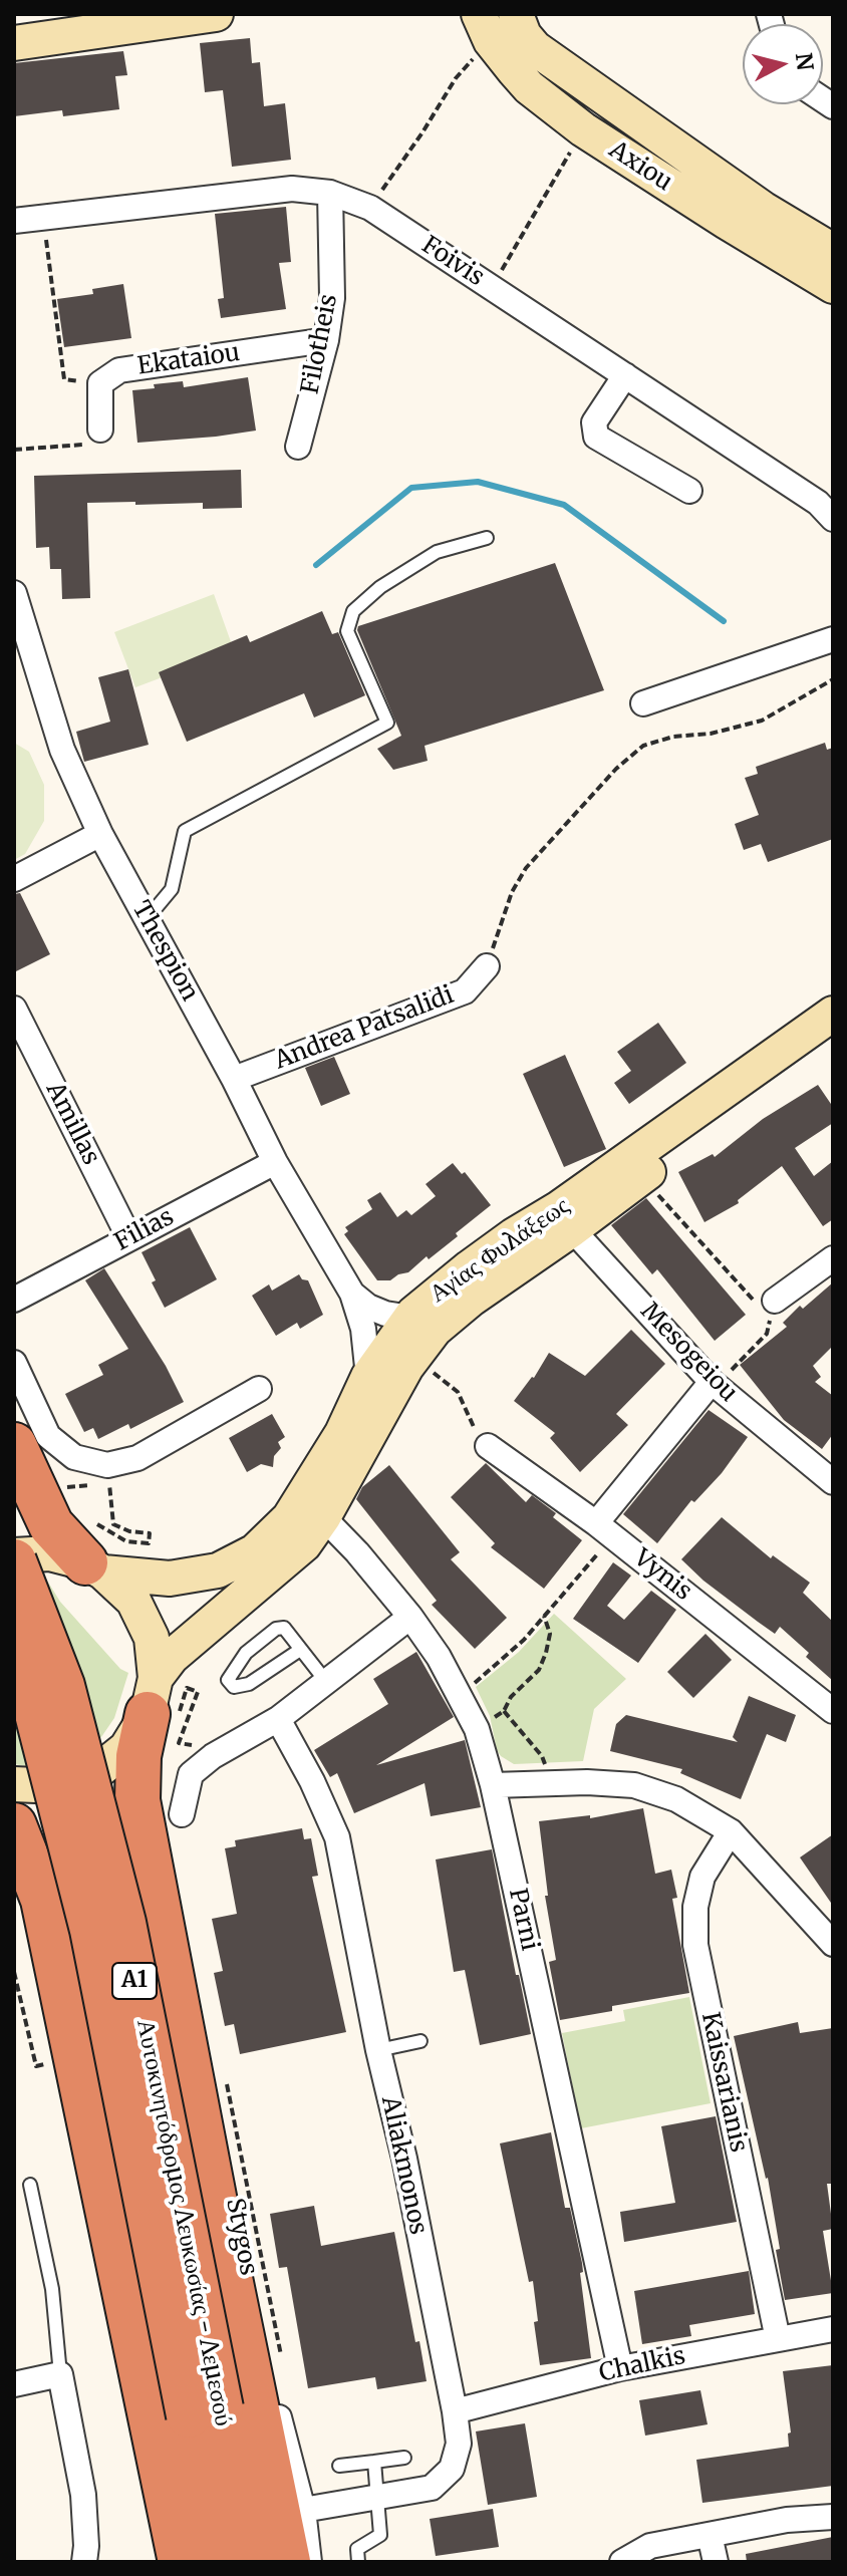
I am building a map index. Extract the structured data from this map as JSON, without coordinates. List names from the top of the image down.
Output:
{
  "streets": {
    "highway": ["A1", "Αυτοκινητόδρομος Λευκωσίας - Λεμεσού"],
    "main road": ["Axiou", "Αγίας Φυλάξεως"],
    "street": [
      "Foivis",
      "Filotheis",
      "Ekataiou",
      "Thespion",
      "Andrea Patsalidi",
      "Amillas",
      "Filias",
      "Mesogeiou",
      "Vynis",
      "Parni",
      "Kaissarianis",
      "Aliakmonos",
      "Stygos",
      "Chalkis"
    ]
  },
  "crossings": [
    ["Foivis", "Filotheis"],
    ["Filotheis", "Ekataiou"],
    ["Thespion", "Andrea Patsalidi"],
    ["Thespion", "Filias"],
    ["Thespion", "Αγίας Φυλάξεως"],
    ["Amillas", "Filias"],
    ["Αγίας Φυλάξεως", "Mesogeiou"],
    ["Αγίας Φυλάξεως", "Parni"],
    ["Parni", "Chalkis"],
    ["Kaissarianis", "Chalkis"],
    ["Aliakmonos", "Stygos"],
    ["Aliakmonos", "Chalkis"]
  ],
  "north": "right"
}
